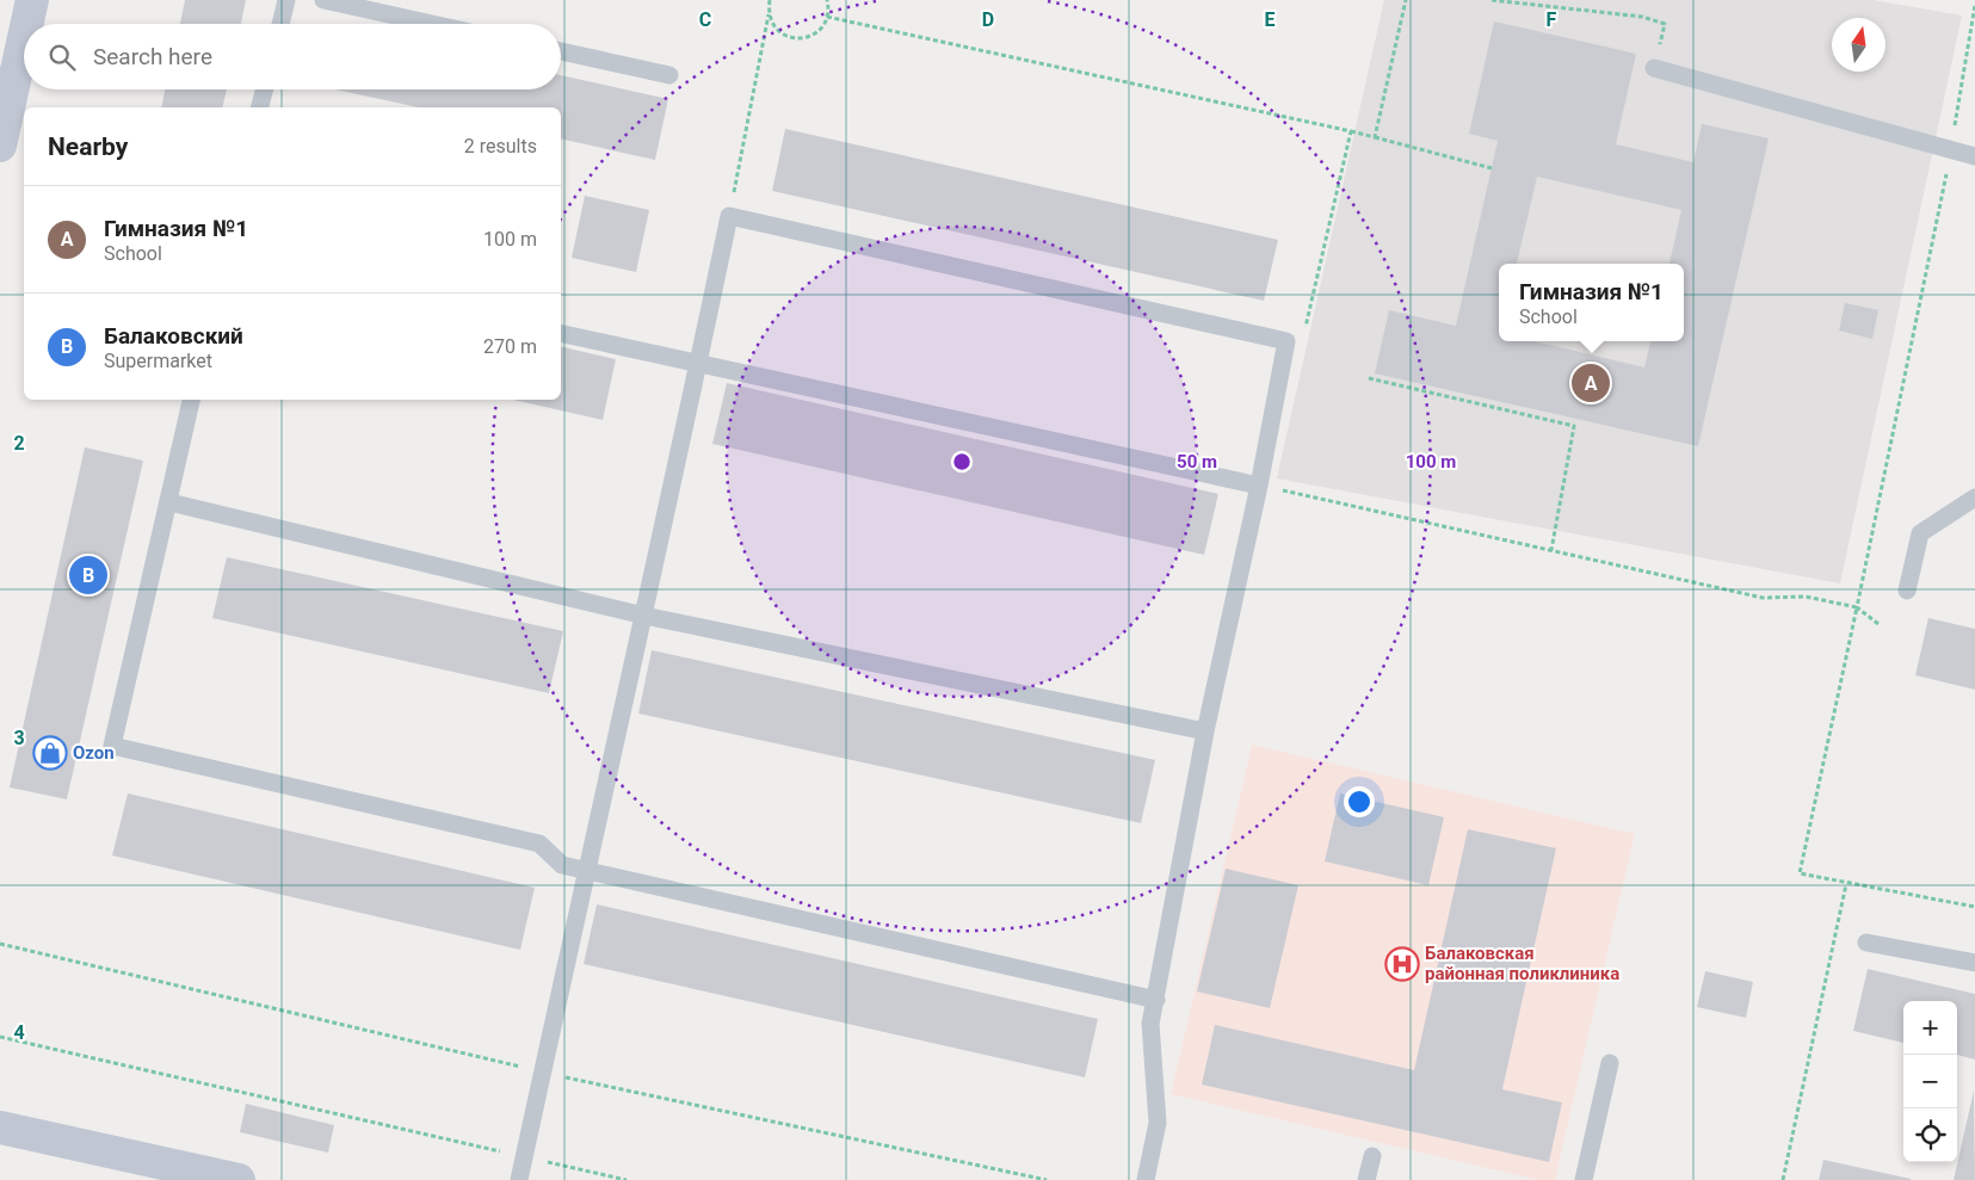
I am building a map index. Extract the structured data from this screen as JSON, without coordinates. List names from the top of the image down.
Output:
{
  "places": {
    "shop": ["Ozon"],
    "hospital": ["Балаковская районная поликлиника"]
  },
  "north": "top",
  "page": {
    "search": "Search here",
    "heading": ["Nearby", "2 results"],
    "list": [
      {
        "mark": "A",
        "name": "Гимназия №1",
        "note": "School",
        "value": "100 m"
      },
      {
        "mark": "B",
        "name": "Балаковский",
        "note": "Supermarket",
        "value": "270 m"
      }
    ],
    "popup": ["Гимназия №1", "School"],
    "pins": ["A", "B"],
    "map_buttons": ["+", "−"]
  },
  "grid": {
    "columns": [
      "C",
      "D",
      "E",
      "F"
    ],
    "rows": ["2", "3", "4"]
  },
  "rings": ["50 m", "100 m"]
}
